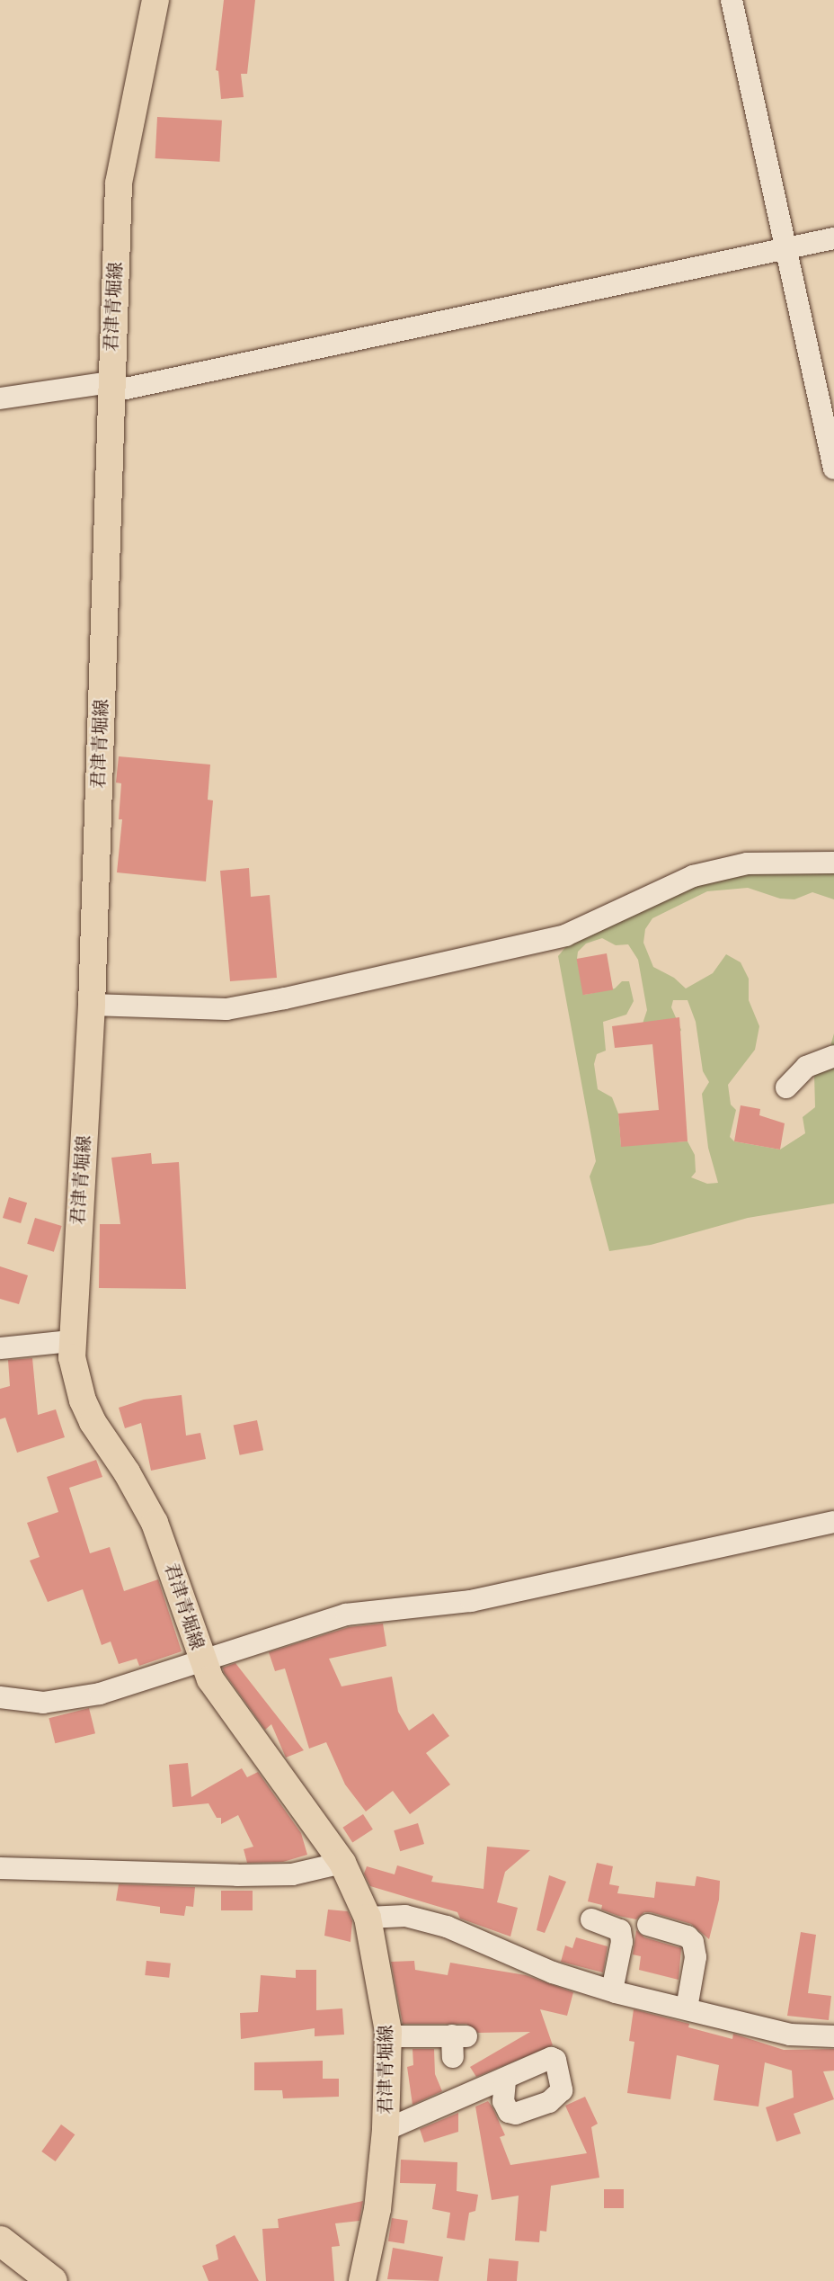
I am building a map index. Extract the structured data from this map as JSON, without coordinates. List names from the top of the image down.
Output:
{
  "streets": {
    "main road": ["君津青堀線"]
  }
}
